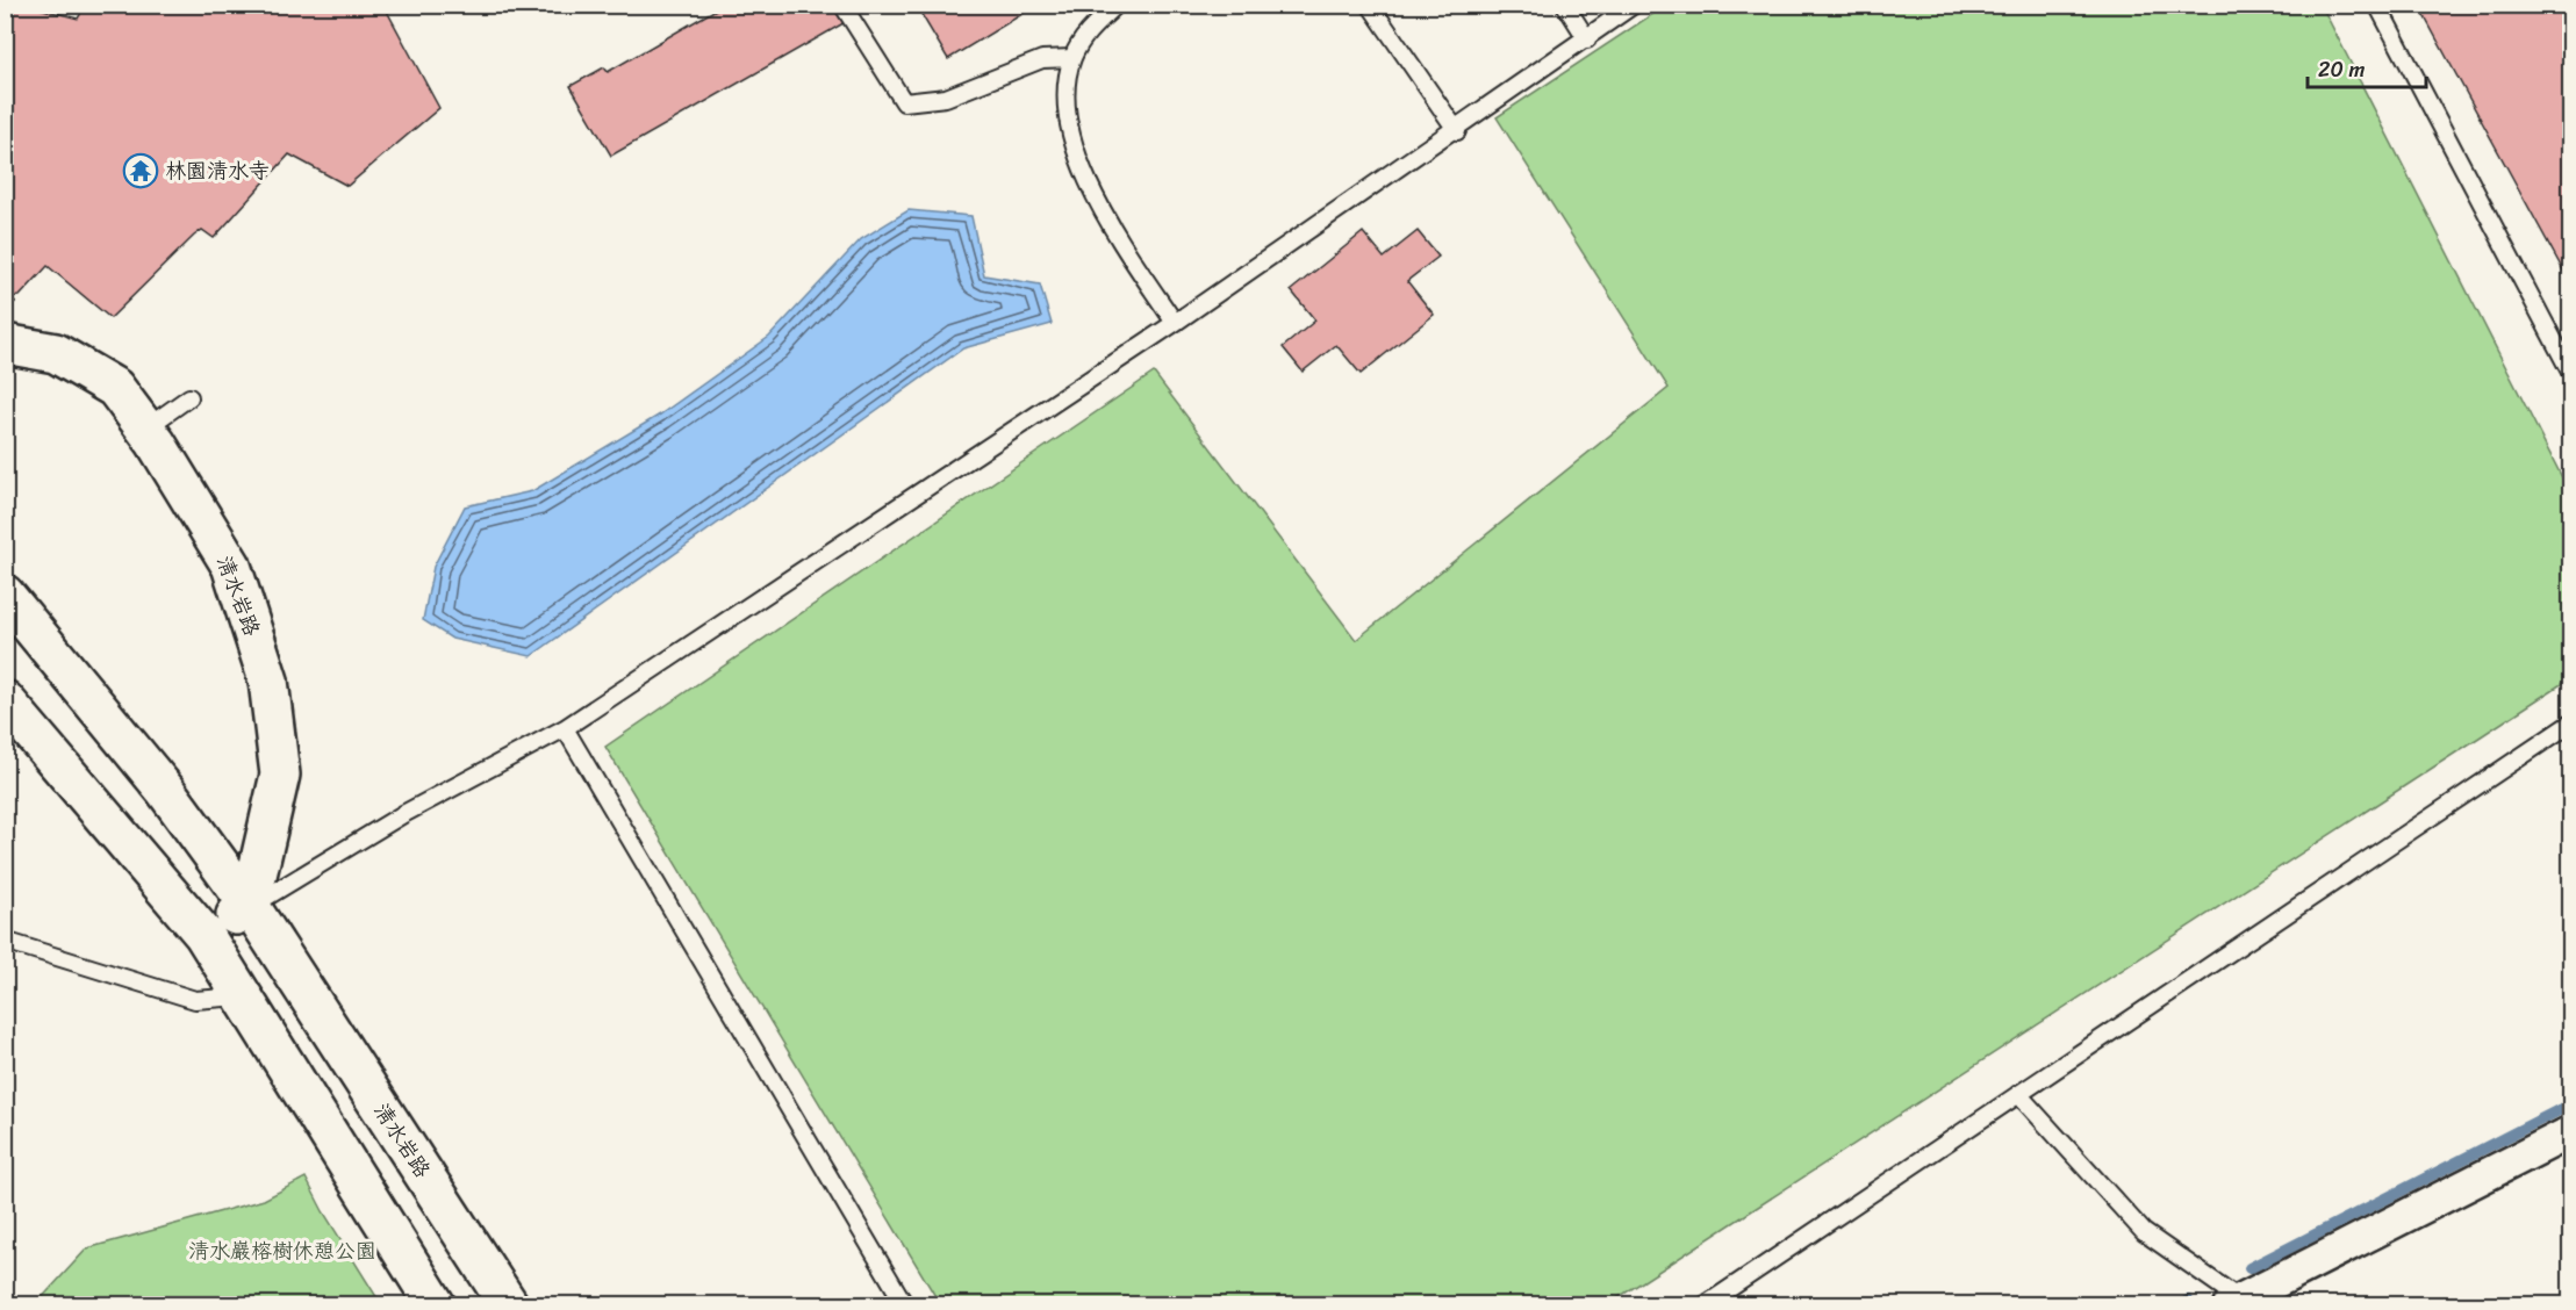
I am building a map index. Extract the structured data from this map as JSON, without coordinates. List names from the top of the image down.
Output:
{
  "streets": {
    "street": ["清水岩路"]
  },
  "parks": ["清水巖榕樹休憩公園"],
  "places": {
    "temple": ["林園清水寺"]
  },
  "scale_bar": "20 m"
}
